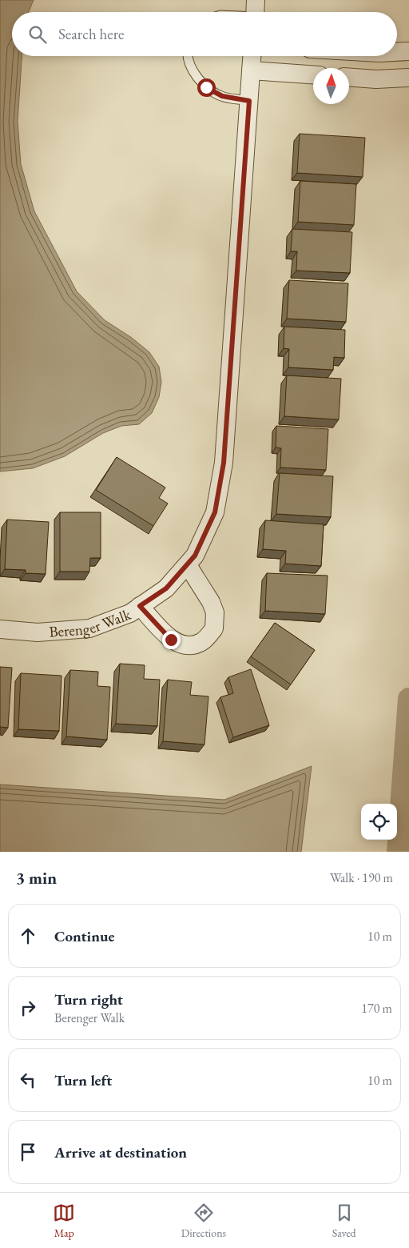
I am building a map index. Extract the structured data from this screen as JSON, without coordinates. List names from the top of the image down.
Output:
{
  "streets": {
    "street": ["Berenger Walk"]
  },
  "north": "top",
  "page": {
    "search": "Search here",
    "heading": ["3 min", "Walk · 190 m"],
    "list": [
      ["Continue", "10 m"],
      ["Turn right", "Berenger Walk", "170 m"],
      ["Turn left", "10 m"],
      "Arrive at destination"
    ],
    "nav": ["Map", "Directions", "Saved"]
  }
}
